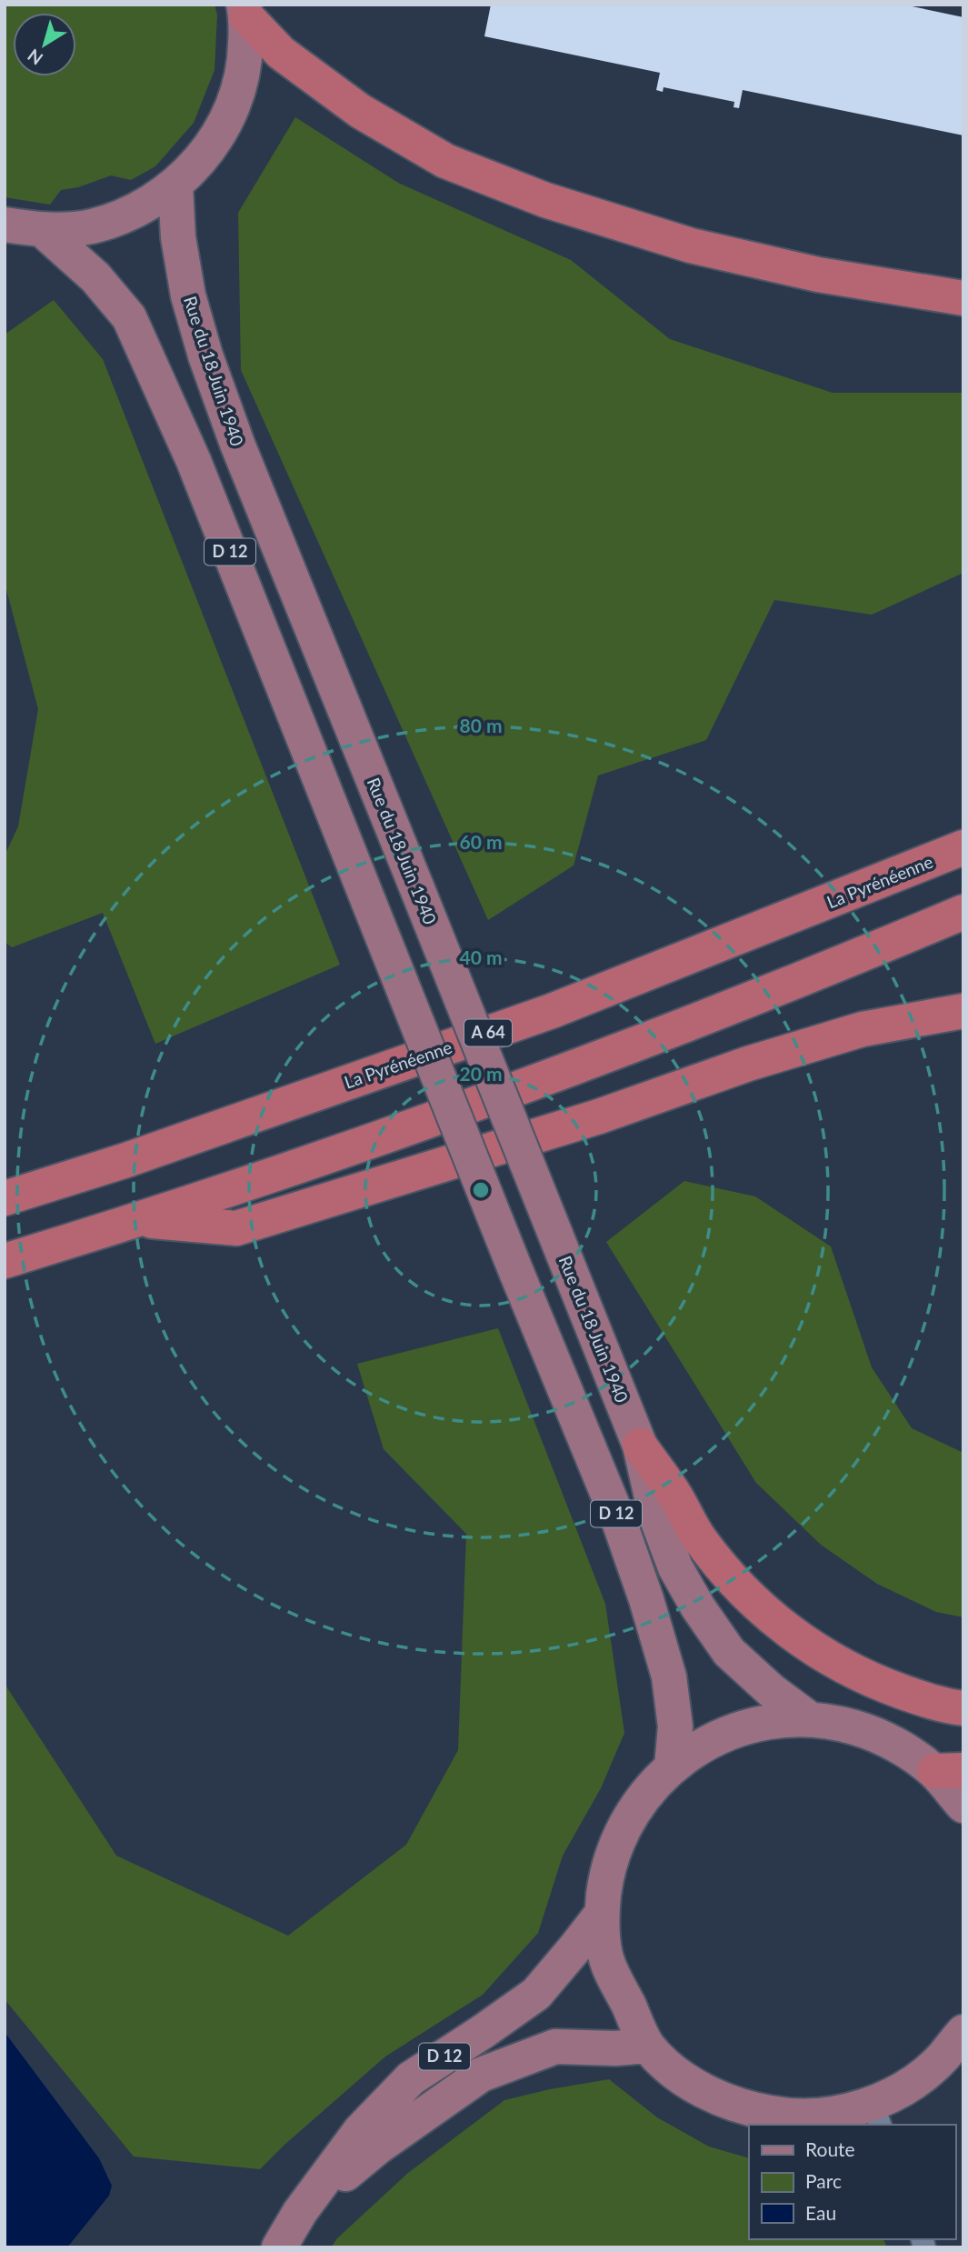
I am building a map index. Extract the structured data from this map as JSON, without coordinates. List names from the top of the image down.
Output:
{
  "streets": {
    "highway": ["La Pyrénéenne", "A 64"],
    "main road": ["Rue du 18 Juin 1940", "D 12"]
  },
  "legend": ["Route", "Parc", "Eau"],
  "north": "bottom left",
  "rings": [
    "80 m",
    "60 m",
    "40 m",
    "20 m"
  ]
}
